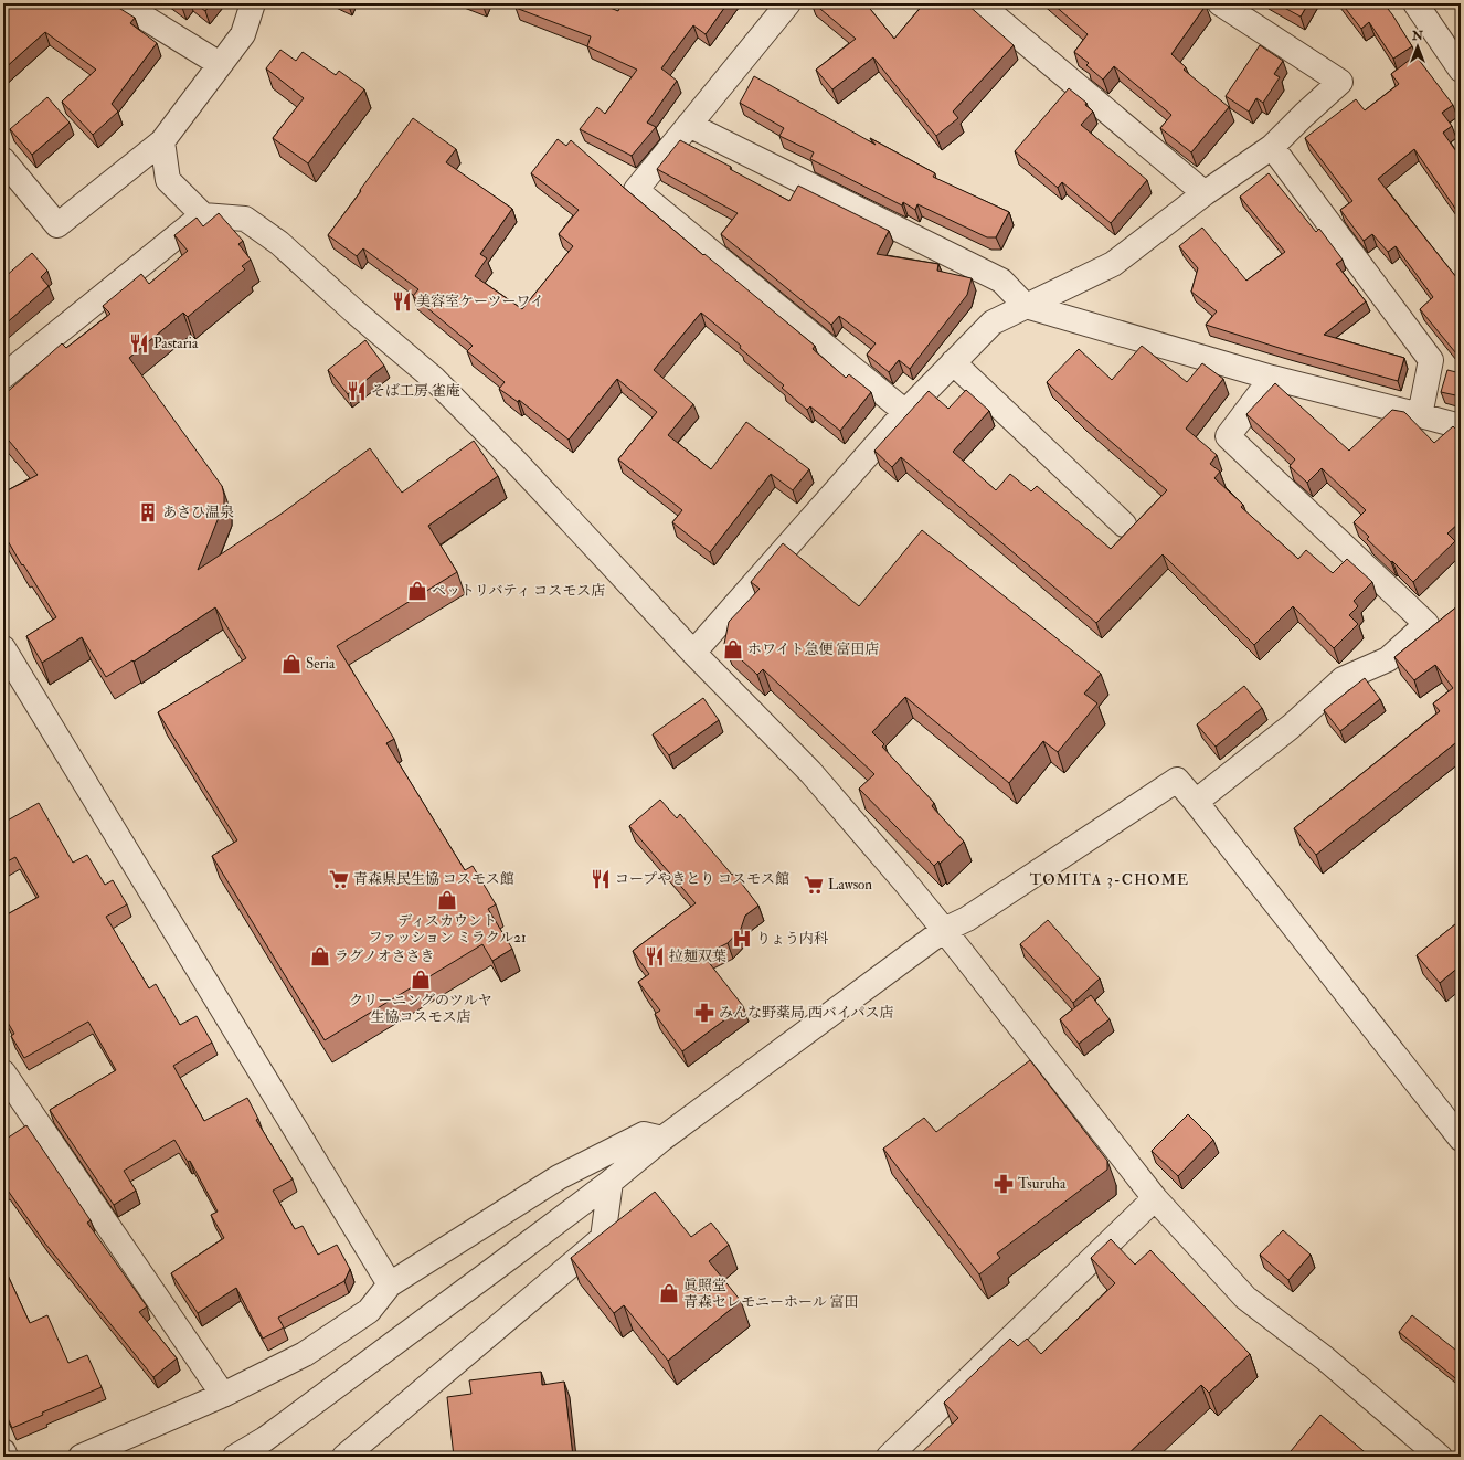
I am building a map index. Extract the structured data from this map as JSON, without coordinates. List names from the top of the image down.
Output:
{
  "districts": ["TOMITA 3-CHOME"],
  "places": {
    "restaurant": [
      "美容室ケーツーワイ",
      "Pastaria",
      "そば工房 雀庵",
      "コープやきとり コスモス館",
      "拉麺双葉"
    ],
    "building": ["あさひ温泉"],
    "shop": [
      "ペットリバティ コスモス店",
      "ホワイト急便 富田店",
      "Seria",
      "ディスカウント ファッション ミラクル21",
      "ラグノオささき",
      "クリーニングのツルヤ 生協コスモス店",
      "眞照堂 青森セレモニーホール 富田"
    ],
    "supermarket": ["青森県民生協 コスモス館", "Lawson"],
    "hospital": ["りょう内科"],
    "pharmacy": ["みんな野薬局 西バイパス店", "Tsuruha"]
  },
  "north": "top"
}
